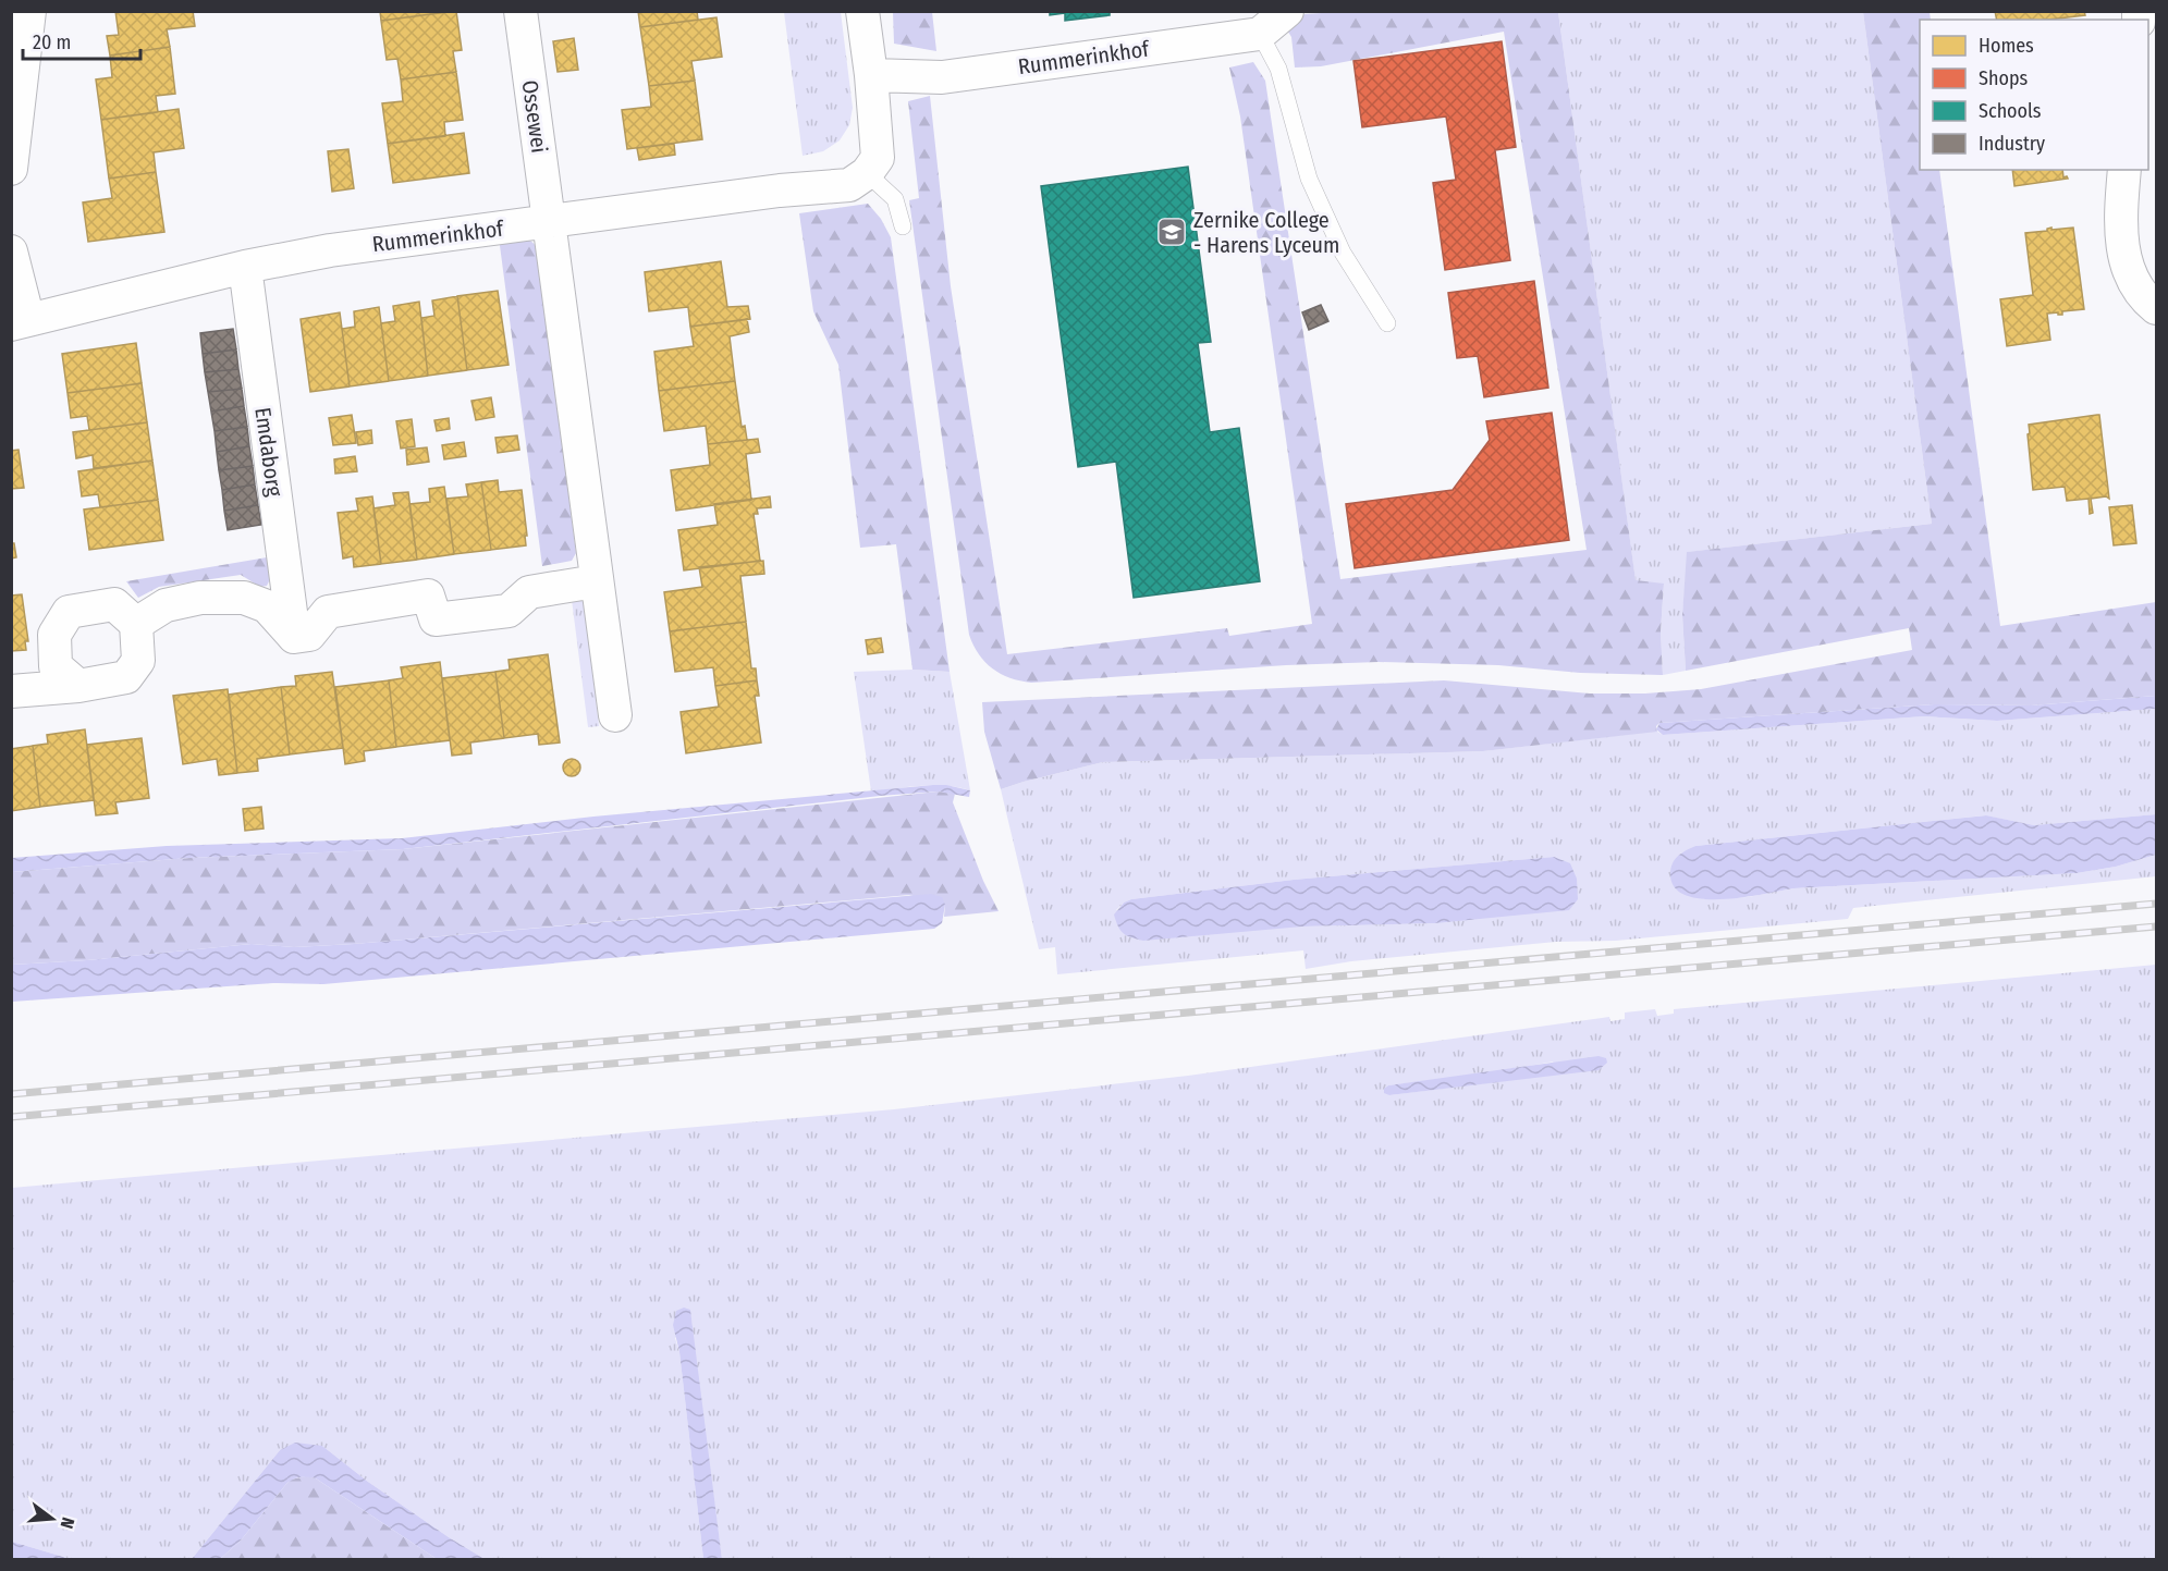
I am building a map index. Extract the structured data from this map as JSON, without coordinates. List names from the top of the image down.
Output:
{
  "streets": {
    "street": ["Rummerinkhof", "Ossewei", "Emdaborg"]
  },
  "crossings": [
    ["Rummerinkhof", "Ossewei"],
    ["Rummerinkhof", "Emdaborg"]
  ],
  "places": {
    "school or university": ["Zernike College - Harens Lyceum"]
  },
  "legend": [
    "Homes",
    "Shops",
    "Schools",
    "Industry"
  ],
  "scale_bar": "20 m",
  "north": "right"
}
